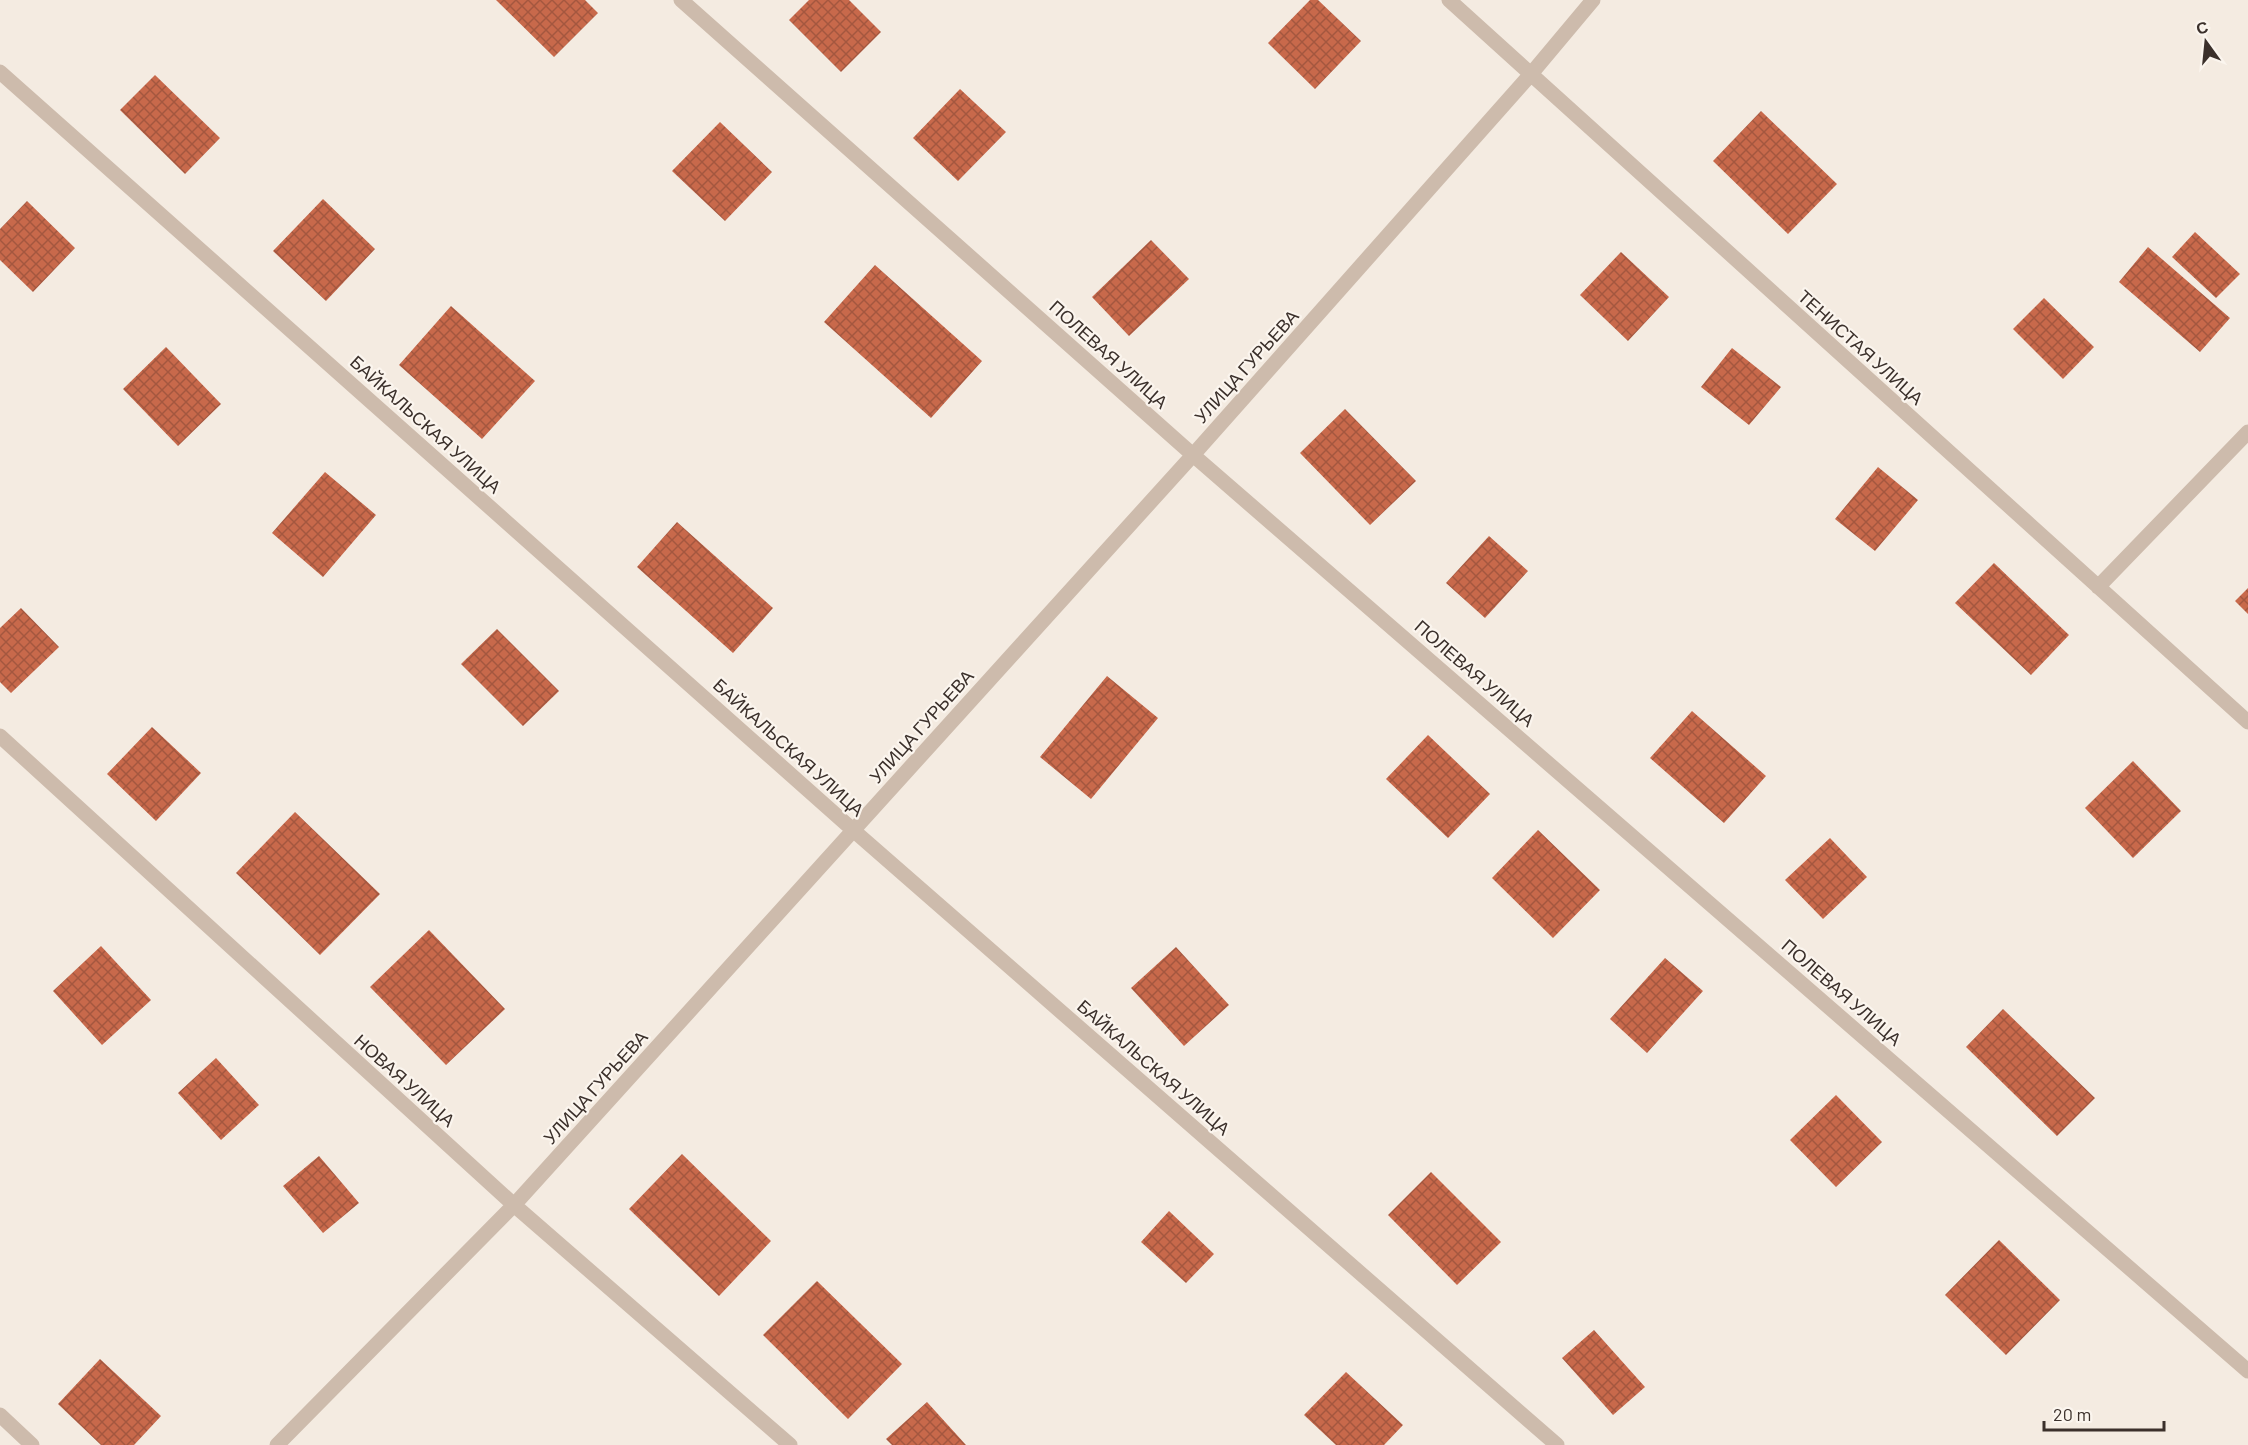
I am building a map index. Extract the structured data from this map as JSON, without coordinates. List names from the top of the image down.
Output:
{
  "streets": {
    "street": [
      "ТЕНИСТАЯ УЛИЦА",
      "ПОЛЕВАЯ УЛИЦА",
      "УЛИЦА ГУРЬЕВА",
      "БАЙКАЛЬСКАЯ УЛИЦА",
      "НОВАЯ УЛИЦА"
    ]
  },
  "crossings": [
    ["ТЕНИСТАЯ УЛИЦА", "УЛИЦА ГУРЬЕВА"],
    ["ПОЛЕВАЯ УЛИЦА", "УЛИЦА ГУРЬЕВА"],
    ["УЛИЦА ГУРЬЕВА", "БАЙКАЛЬСКАЯ УЛИЦА"],
    ["УЛИЦА ГУРЬЕВА", "НОВАЯ УЛИЦА"]
  ],
  "scale_bar": "20 m",
  "north": "top"
}
